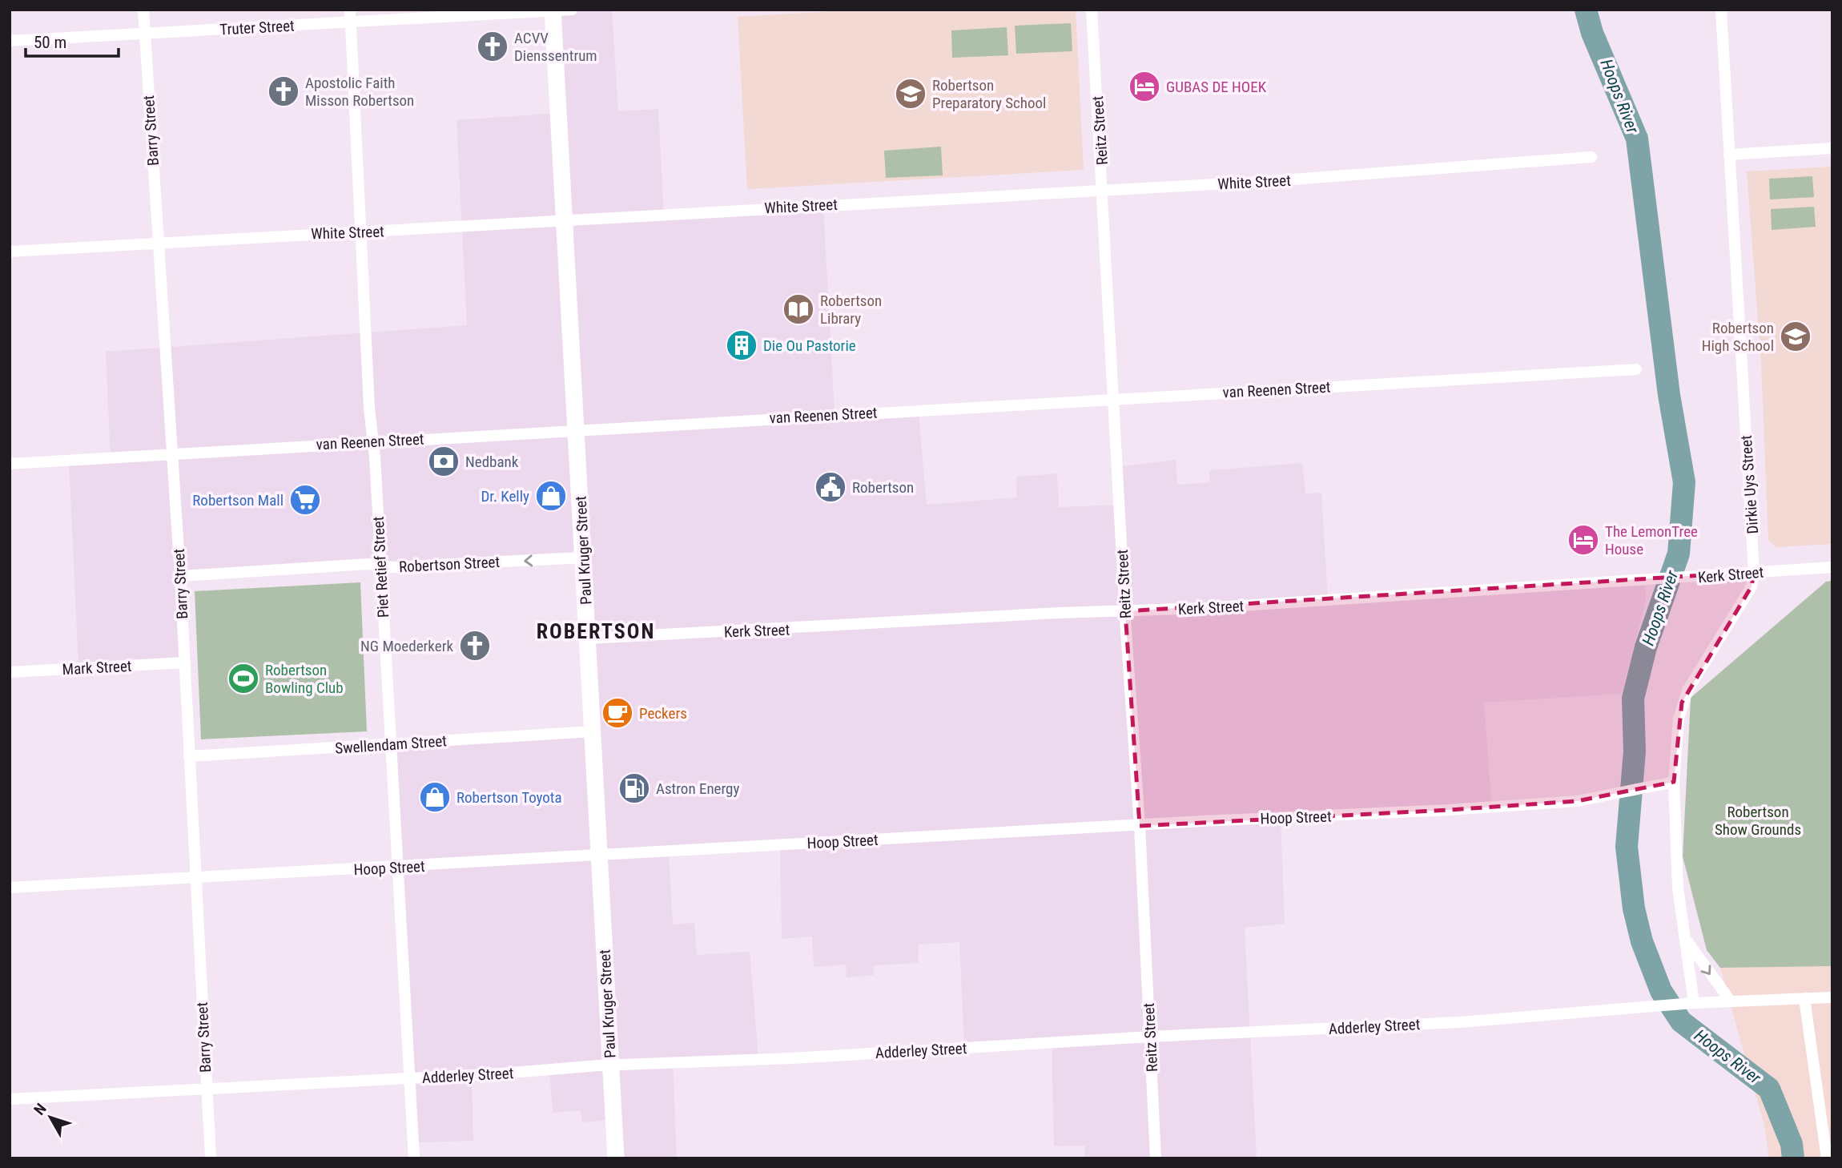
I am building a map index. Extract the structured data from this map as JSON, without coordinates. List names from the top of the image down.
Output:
{
  "streets": {
    "street": [
      "Truter Street",
      "Barry Street",
      "Reitz Street",
      "White Street",
      "van Reenen Street",
      "Dirkie Uys Street",
      "Paul Kruger Street",
      "Robertson Street",
      "Piet Retief Street",
      "Kerk Street",
      "Mark Street",
      "Swellendam Street",
      "Hoop Street",
      "Adderley Street"
    ]
  },
  "crossings": [
    ["Truter Street", "Barry Street"],
    ["Truter Street", "Paul Kruger Street"],
    ["Truter Street", "Piet Retief Street"],
    ["Barry Street", "White Street"],
    ["Barry Street", "van Reenen Street"],
    ["Barry Street", "Robertson Street"],
    ["Barry Street", "Mark Street"],
    ["Barry Street", "Swellendam Street"],
    ["Barry Street", "Hoop Street"],
    ["Barry Street", "Adderley Street"],
    ["Reitz Street", "White Street"],
    ["Reitz Street", "van Reenen Street"],
    ["Reitz Street", "Kerk Street"],
    ["Reitz Street", "Hoop Street"],
    ["Reitz Street", "Adderley Street"],
    ["White Street", "Paul Kruger Street"],
    ["White Street", "Piet Retief Street"],
    ["van Reenen Street", "Paul Kruger Street"],
    ["van Reenen Street", "Piet Retief Street"],
    ["Dirkie Uys Street", "Kerk Street"],
    ["Dirkie Uys Street", "Hoop Street"],
    ["Dirkie Uys Street", "Adderley Street"],
    ["Paul Kruger Street", "Robertson Street"],
    ["Paul Kruger Street", "Kerk Street"],
    ["Paul Kruger Street", "Swellendam Street"],
    ["Paul Kruger Street", "Hoop Street"],
    ["Paul Kruger Street", "Adderley Street"],
    ["Robertson Street", "Piet Retief Street"],
    ["Piet Retief Street", "Swellendam Street"],
    ["Piet Retief Street", "Hoop Street"],
    ["Piet Retief Street", "Adderley Street"]
  ],
  "one_way": ["Robertson Street"],
  "districts": ["ROBERTSON"],
  "water": ["Hoops River"],
  "parks": ["Robertson Show Grounds"],
  "places": {
    "church": ["ACVV Dienssentrum", "Apostolic Faith Misson Robertson", "NG Moederkerk"],
    "hotel": ["GUBAS DE HOEK", "The LemonTree House"],
    "school or university": ["Robertson Preparatory School", "Robertson High School"],
    "library": ["Robertson Library"],
    "building": ["Die Ou Pastorie"],
    "bank": ["Nedbank"],
    "public building": ["Robertson"],
    "shop": ["Dr. Kelly", "Robertson Toyota"],
    "supermarket": ["Robertson Mall"],
    "sports": ["Robertson Bowling Club"],
    "cafe": ["Peckers"],
    "fuel station": ["Astron Energy"]
  },
  "scale_bar": "50 m",
  "north": "top left"
}
